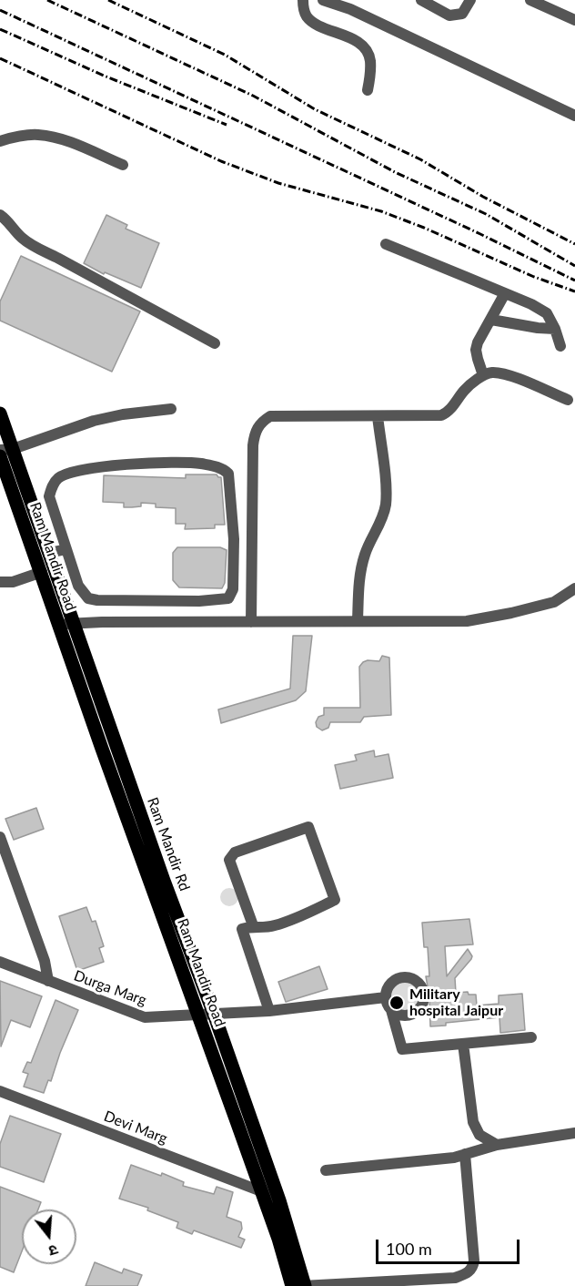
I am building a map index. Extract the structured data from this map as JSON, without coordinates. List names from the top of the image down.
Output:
{
  "streets": {
    "main road": ["Ram Mandir Road", "Ram Mandir Rd"],
    "street": ["Durga Marg", "Devi Marg"]
  },
  "crossings": [
    ["Ram Mandir Road", "Ram Mandir Rd"],
    ["Ram Mandir Road", "Durga Marg"],
    ["Ram Mandir Road", "Devi Marg"],
    ["Ram Mandir Rd", "Durga Marg"],
    ["Ram Mandir Rd", "Devi Marg"]
  ],
  "places": ["Military hospital Jaipur"],
  "scale_bar": "100 m",
  "north": "bottom"
}
